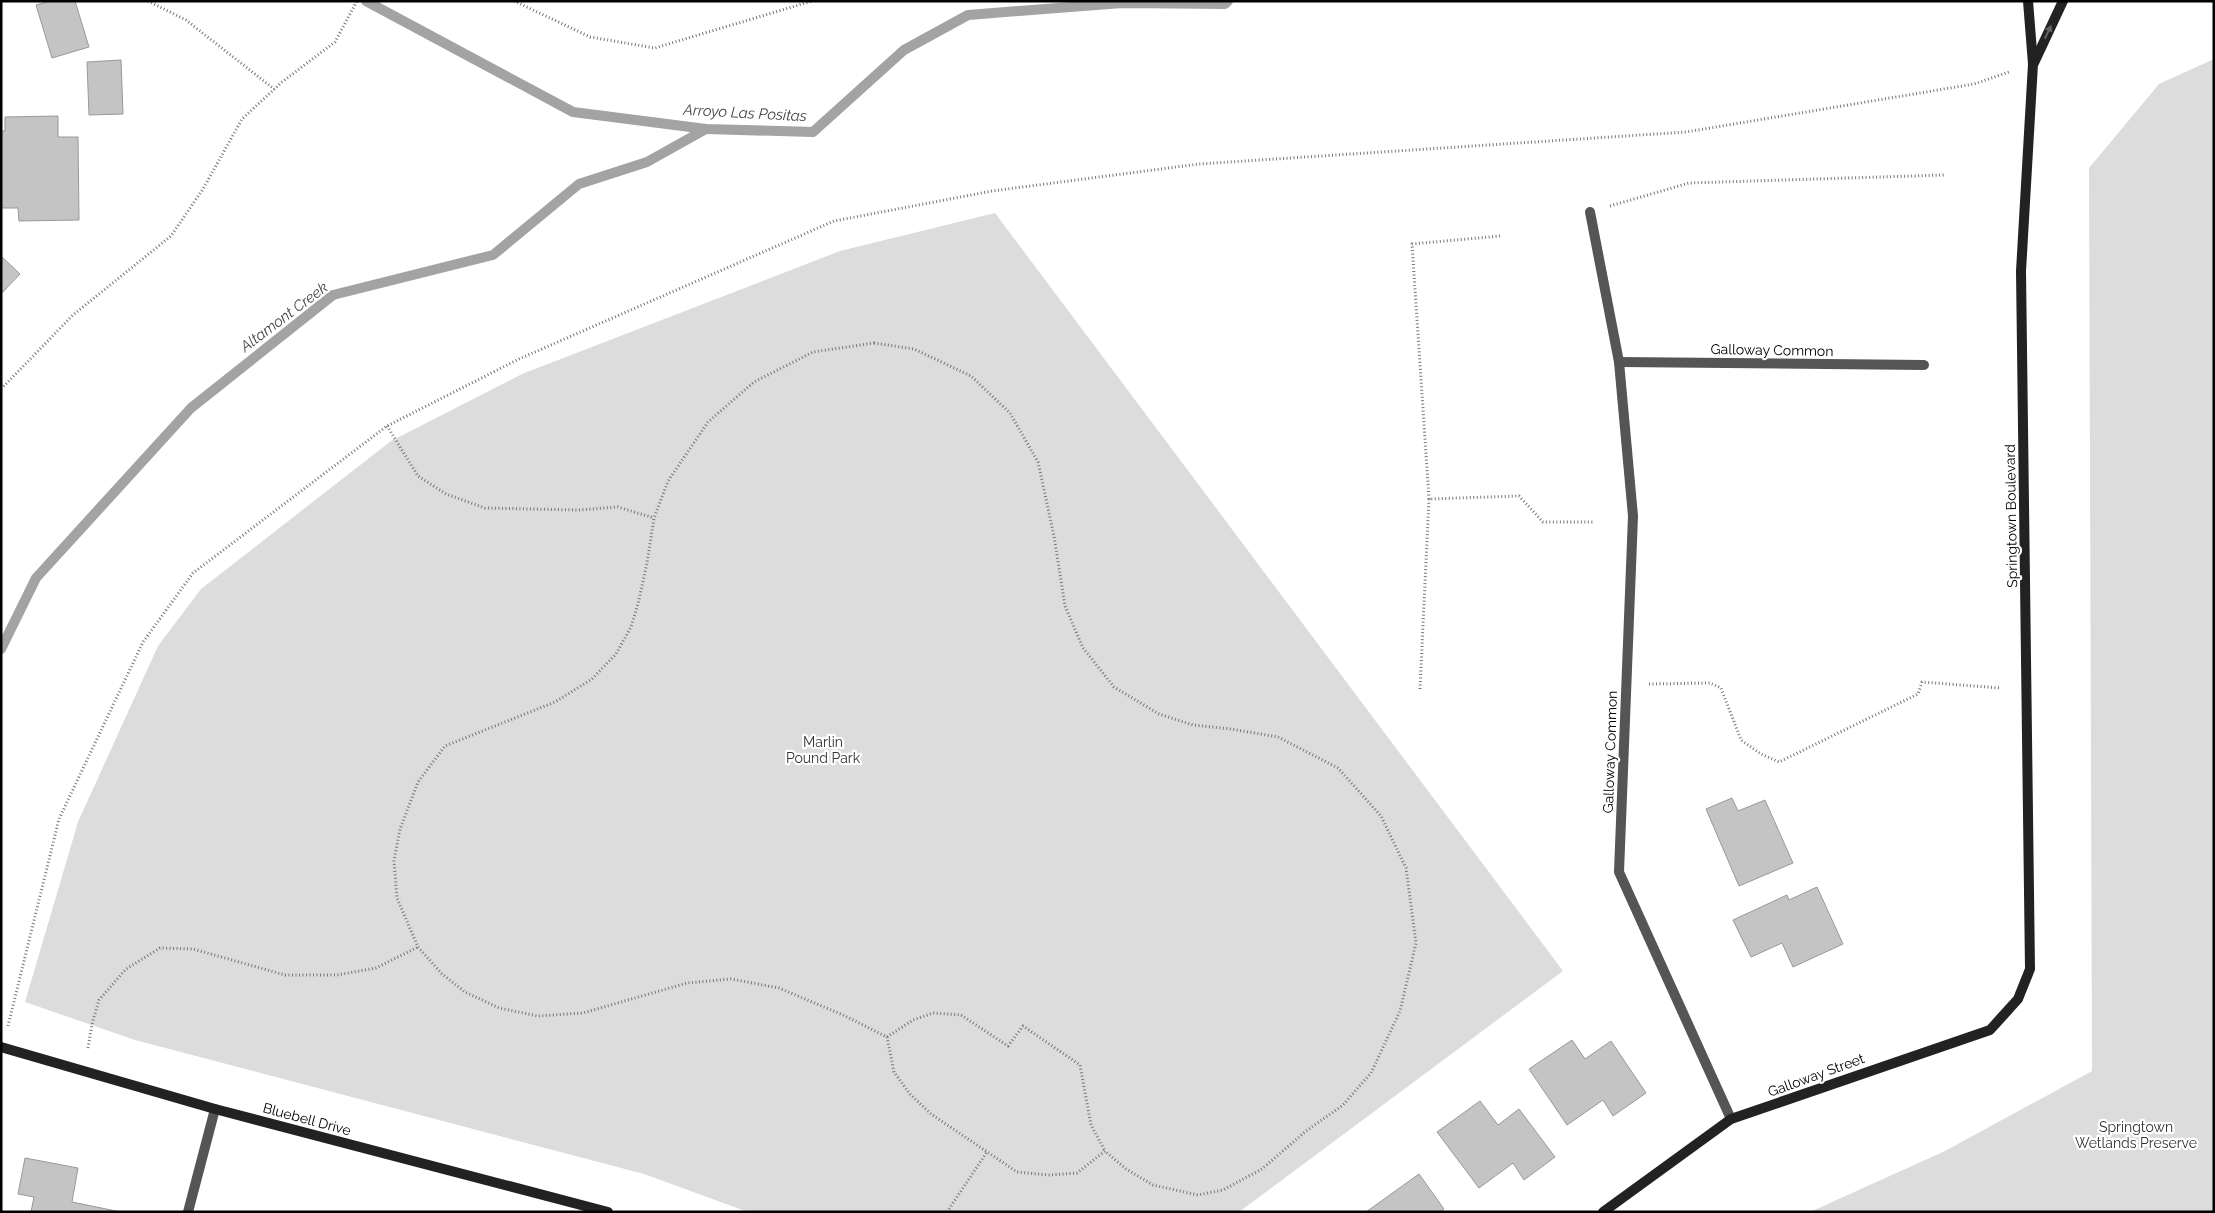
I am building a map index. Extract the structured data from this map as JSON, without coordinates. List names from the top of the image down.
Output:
{
  "streets": {
    "street": [
      "Galloway Common",
      "Springtown Boulevard",
      "Galloway Street",
      "Bluebell Drive"
    ]
  },
  "crossings": [
    ["Galloway Common", "Galloway Street"],
    ["Springtown Boulevard", "Galloway Street"]
  ],
  "water": ["Arroyo Las Positas", "Altamont Creek"],
  "parks": ["Marlin Pound Park", "Springtown Wetlands Preserve"]
}
